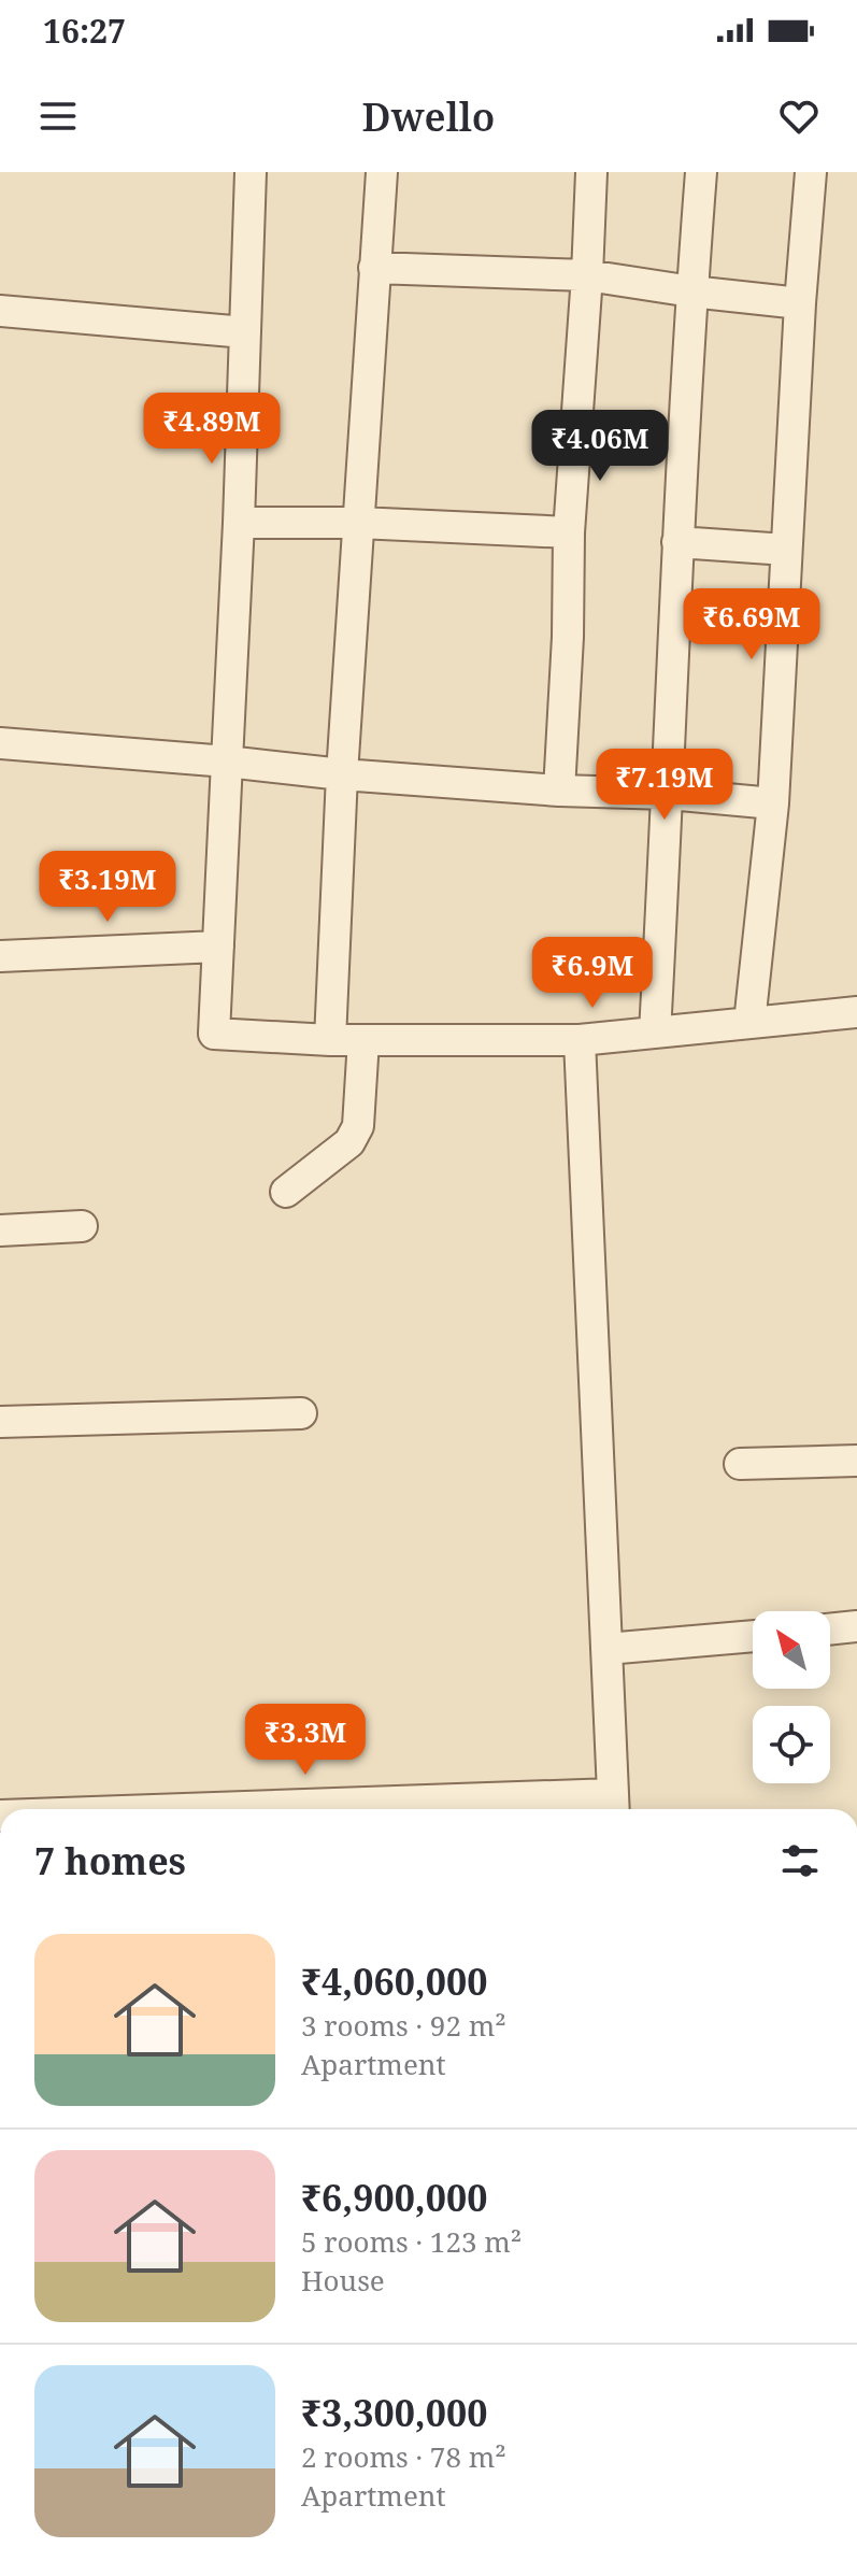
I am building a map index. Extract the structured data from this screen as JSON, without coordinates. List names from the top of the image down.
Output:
{
  "north": "top left",
  "page": {
    "status": "16:27",
    "header": "Dwello",
    "price": [
      "₹4.89M",
      "₹4.06M",
      "₹6.69M",
      "₹7.19M",
      "₹3.19M",
      "₹6.9M",
      "₹3.3M"
    ],
    "heading": "7 homes",
    "list": [
      {
        "name": "₹4,060,000",
        "note": "3 rooms · 92 m² · Apartment"
      },
      {
        "name": "₹6,900,000",
        "note": "5 rooms · 123 m² · House"
      },
      {
        "name": "₹3,300,000",
        "note": "2 rooms · 78 m² · Apartment"
      }
    ]
  }
}
